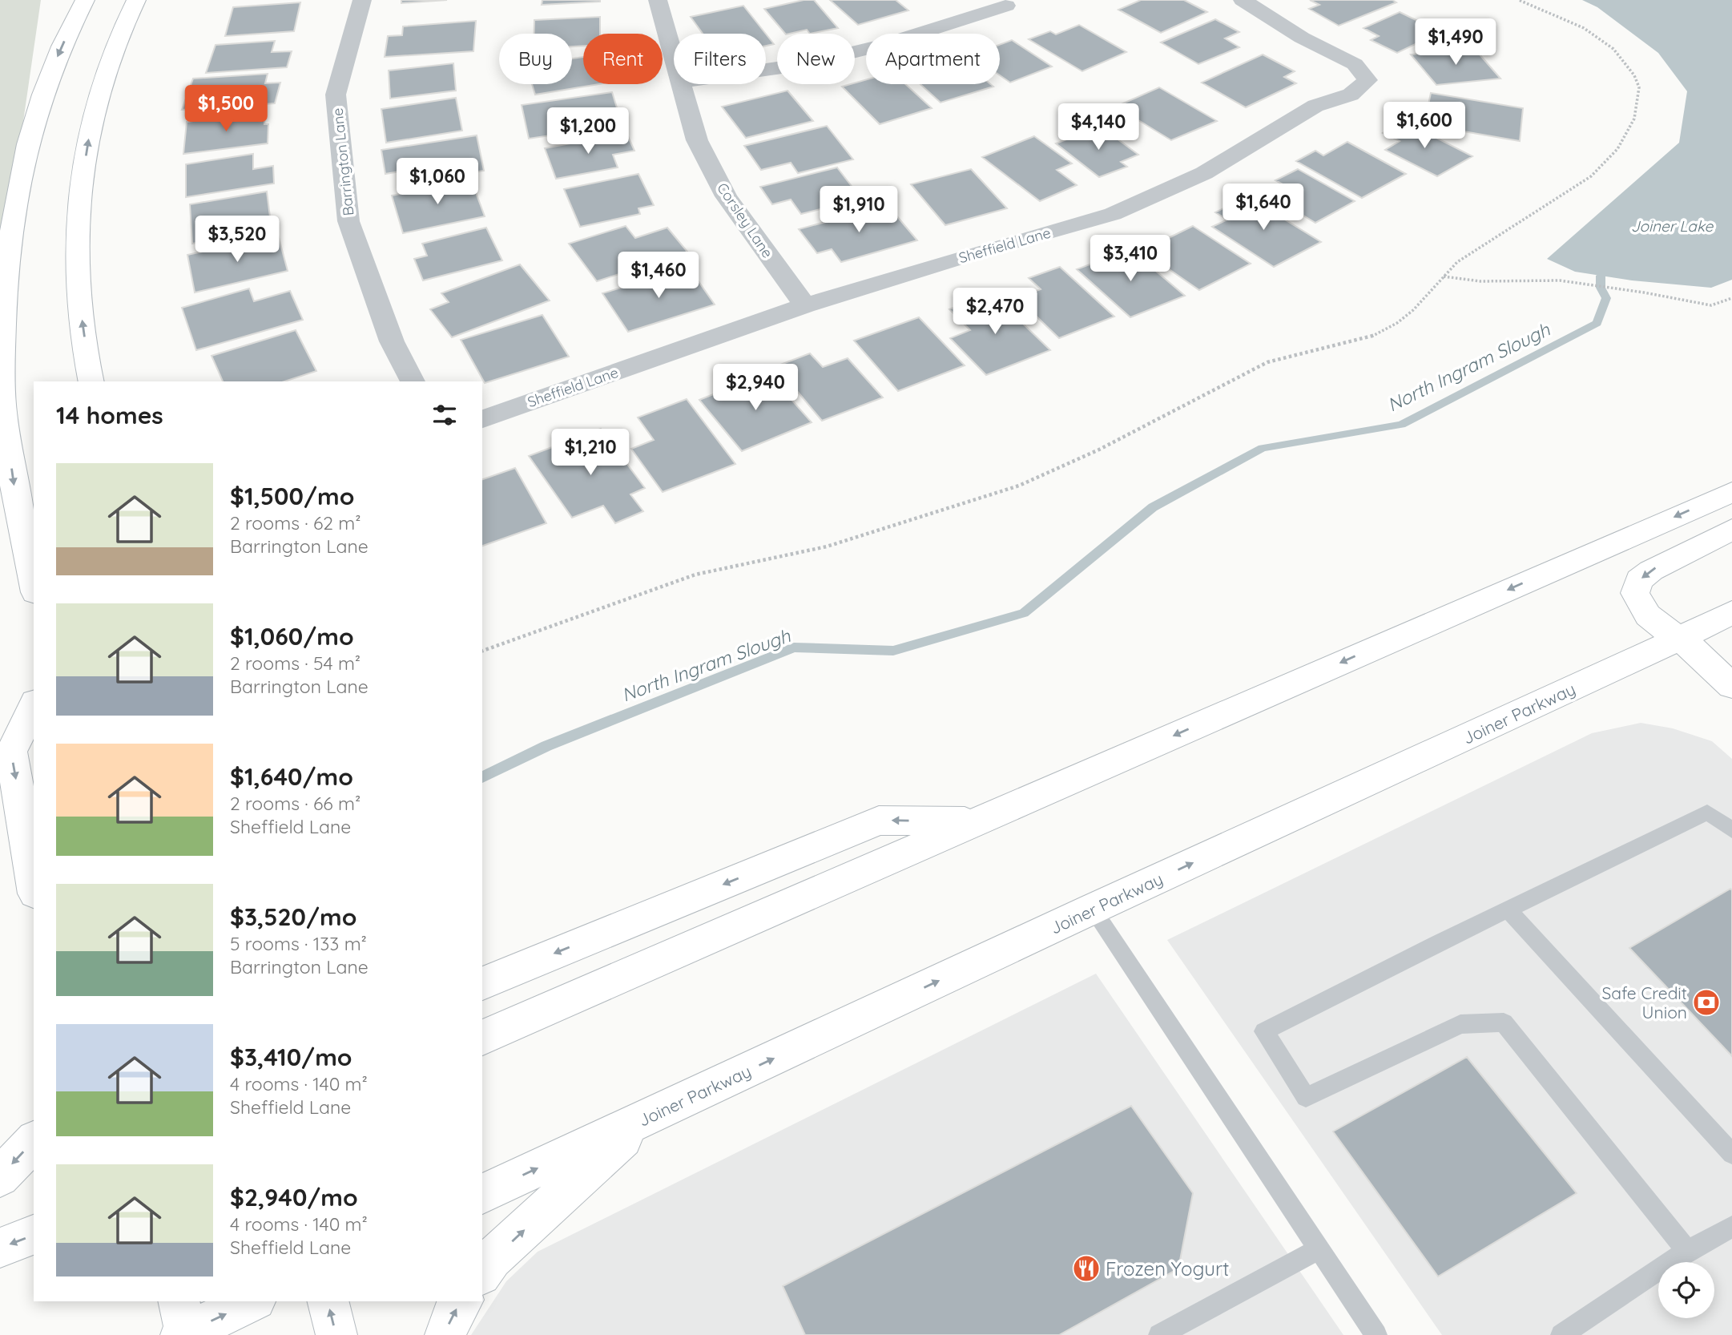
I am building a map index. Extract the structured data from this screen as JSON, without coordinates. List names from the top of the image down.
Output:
{
  "streets": {
    "main road": ["Joiner Parkway"],
    "street": ["Barrington Lane", "Corsley Lane", "Sheffield Lane"]
  },
  "crossings": [
    ["Corsley Lane", "Sheffield Lane"]
  ],
  "water": ["Joiner Lake", "North Ingram Slough"],
  "places": {
    "bank": ["Safe Credit Union"],
    "restaurant": ["Frozen Yogurt"]
  },
  "page": {
    "price": [
      "$1,490",
      "$1,500",
      "$1,600",
      "$4,140",
      "$1,200",
      "$1,060",
      "$1,640",
      "$1,910",
      "$3,520",
      "$3,410",
      "$1,460",
      "$2,470",
      "$2,940",
      "$1,210"
    ],
    "chip": [
      "Buy",
      "Rent",
      "Filters",
      "New",
      "Apartment"
    ],
    "heading": "14 homes",
    "list": [
      {
        "name": "$1,500/mo",
        "note": "2 rooms · 62 m² · Barrington Lane"
      },
      {
        "name": "$1,060/mo",
        "note": "2 rooms · 54 m² · Barrington Lane"
      },
      {
        "name": "$1,640/mo",
        "note": "2 rooms · 66 m² · Sheffield Lane"
      },
      {
        "name": "$3,520/mo",
        "note": "5 rooms · 133 m² · Barrington Lane"
      },
      {
        "name": "$3,410/mo",
        "note": "4 rooms · 140 m² · Sheffield Lane"
      },
      {
        "name": "$2,940/mo",
        "note": "4 rooms · 140 m² · Sheffield Lane"
      }
    ]
  }
}
